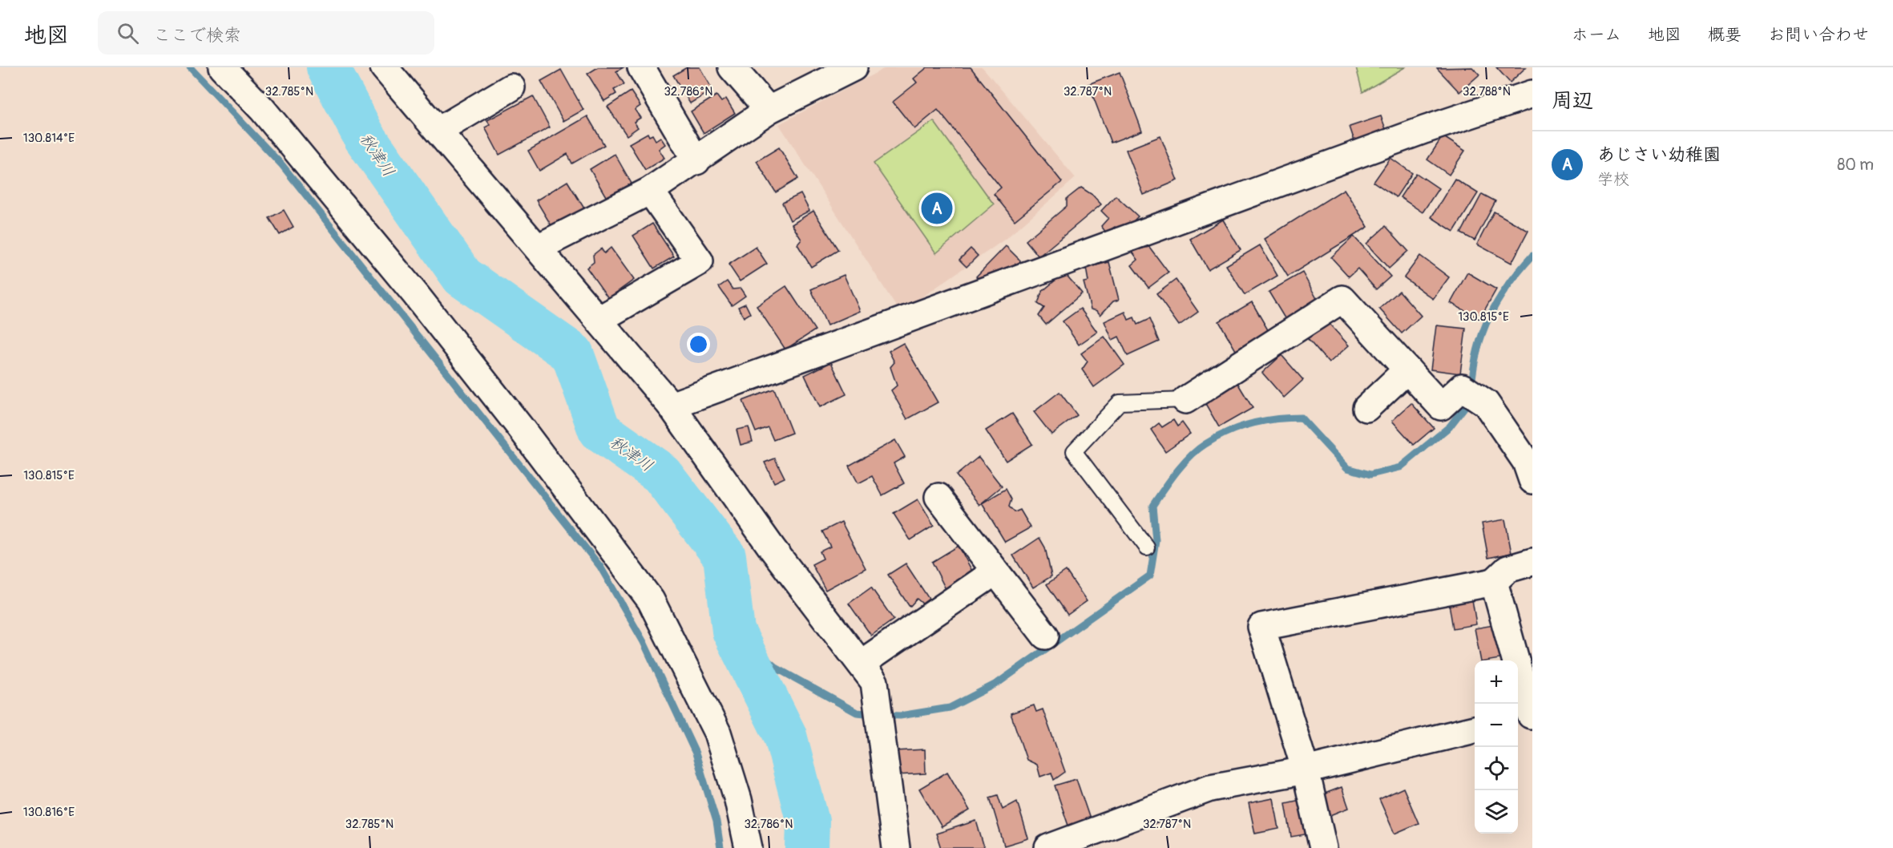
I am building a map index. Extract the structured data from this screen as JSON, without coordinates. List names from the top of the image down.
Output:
{
  "water": ["秋津川"],
  "page": {
    "header": "地図",
    "search": "ここで検索",
    "nav": [
      "ホーム",
      "地図",
      "概要",
      "お問い合わせ"
    ],
    "heading": "周辺",
    "list": [
      {
        "mark": "A",
        "name": "あじさい幼稚園",
        "note": "学校",
        "value": "80 m"
      }
    ],
    "pins": "A",
    "map_buttons": ["+", "−"]
  },
  "coordinates": [
    "32.785°N",
    "32.786°N",
    "32.787°N",
    "32.788°N",
    "130.814°E",
    "130.815°E",
    "130.816°E"
  ]
}
